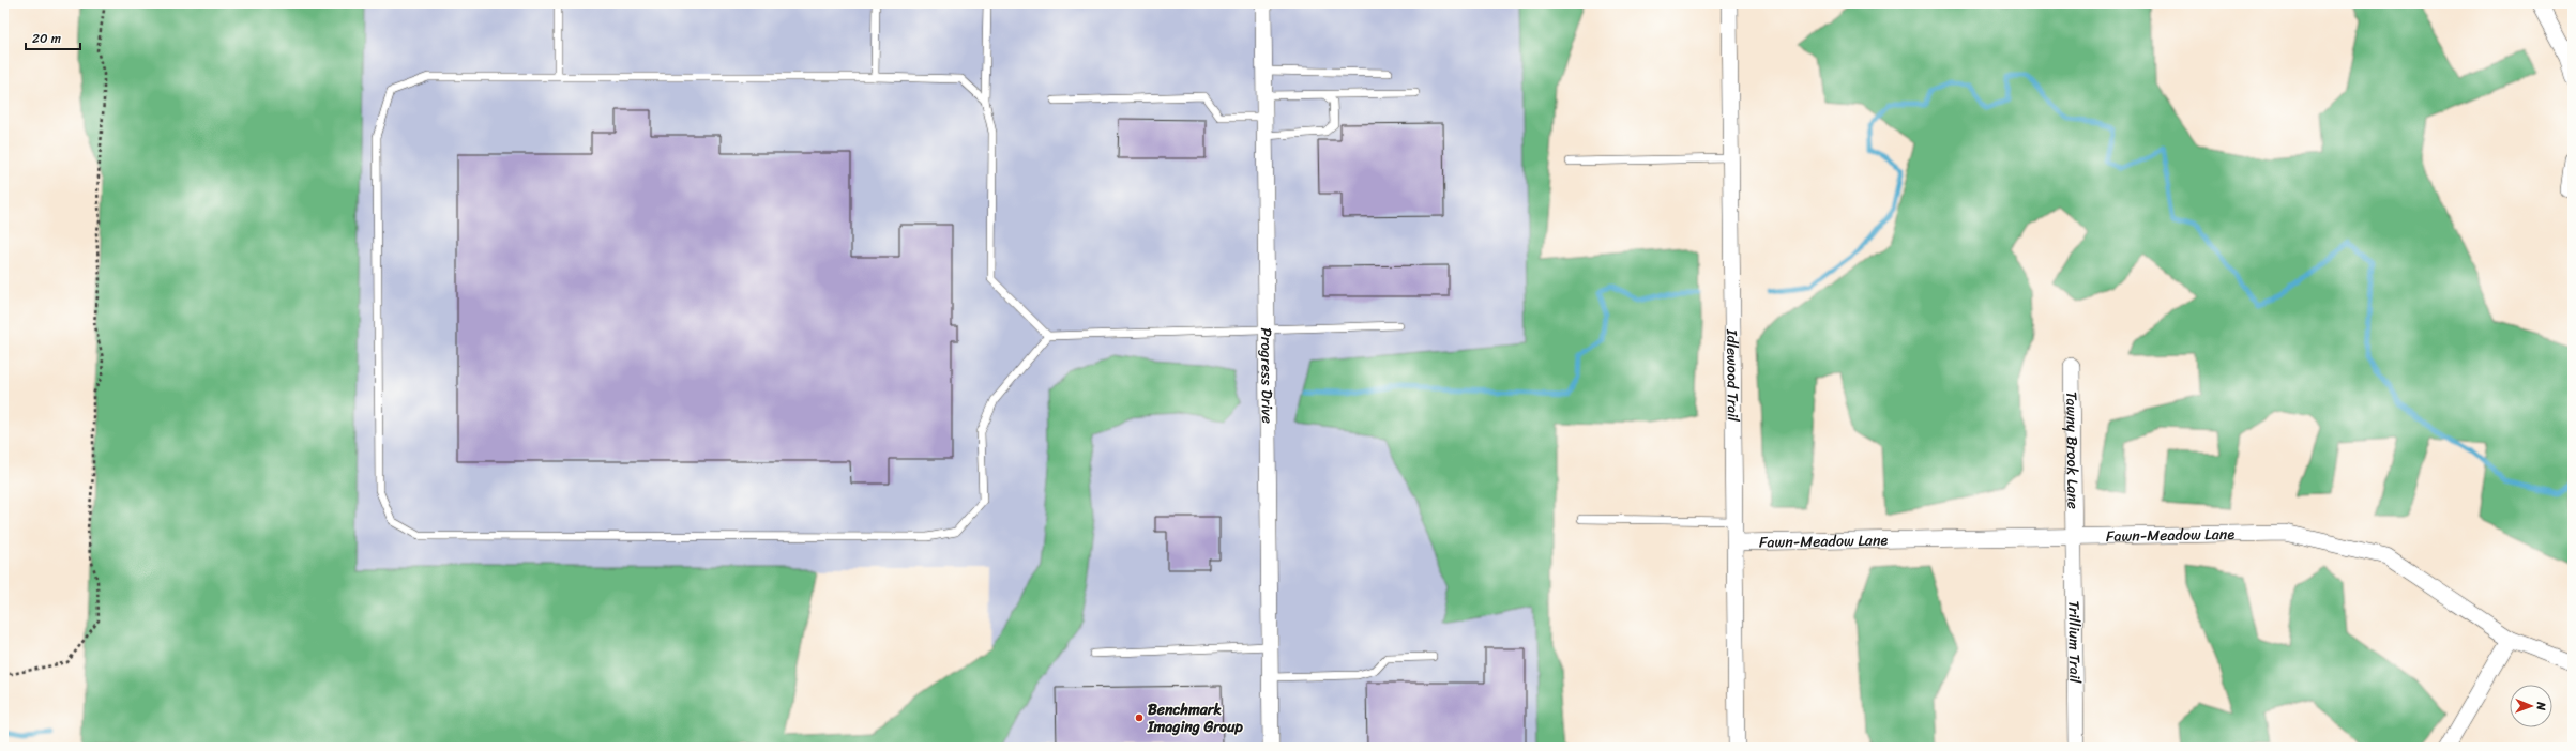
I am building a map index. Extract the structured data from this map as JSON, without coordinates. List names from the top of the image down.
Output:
{
  "streets": {
    "street": [
      "Progress Drive",
      "Idlewood Trail",
      "Tawny Brook Lane",
      "Fawn-Meadow Lane",
      "Trillium Trail"
    ]
  },
  "crossings": [
    ["Idlewood Trail", "Fawn-Meadow Lane"],
    ["Tawny Brook Lane", "Fawn-Meadow Lane"],
    ["Tawny Brook Lane", "Trillium Trail"],
    ["Fawn-Meadow Lane", "Trillium Trail"]
  ],
  "places": ["Benchmark Imaging Group"],
  "scale_bar": "20 m",
  "north": "right"
}
